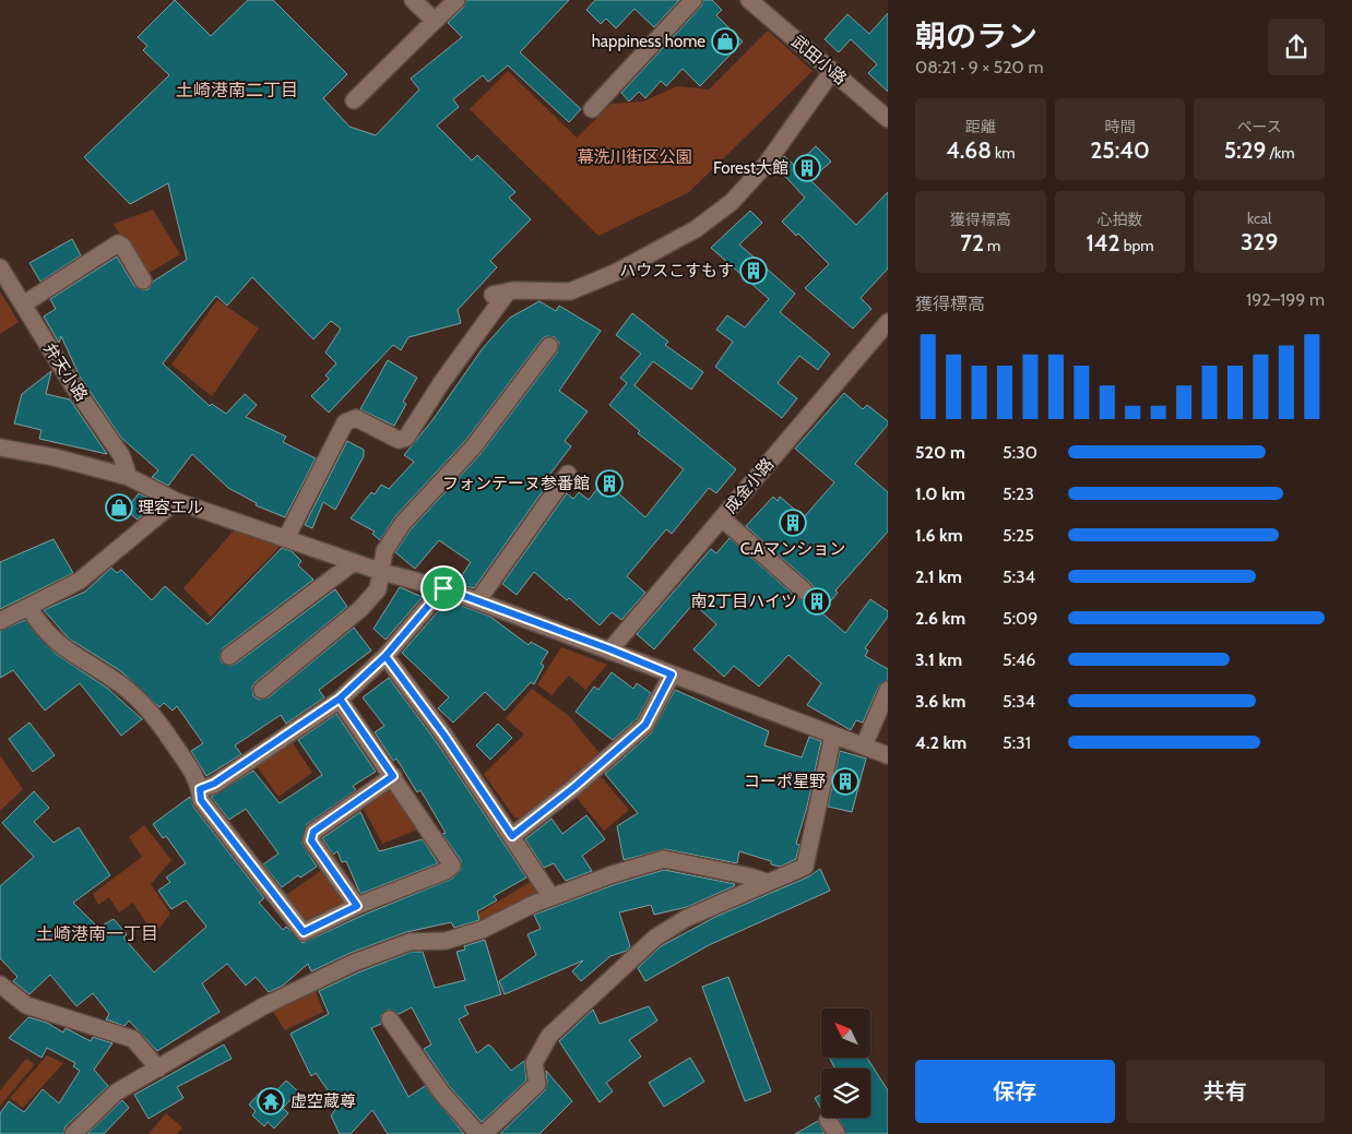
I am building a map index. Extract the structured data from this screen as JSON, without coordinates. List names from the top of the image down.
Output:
{
  "streets": {
    "street": ["武田小路", "弁天小路", "成金小路"]
  },
  "districts": ["土崎港南二丁目", "土崎港南一丁目"],
  "parks": ["幕洗川街区公園"],
  "places": {
    "shop": ["happiness home", "理容エル"],
    "building": [
      "Forest大館",
      "ハウスこすもす",
      "フォンテーヌ参番館",
      "C.Aマンション",
      "南2丁目ハイツ",
      "コーポ星野"
    ],
    "temple": ["虚空蔵尊"]
  },
  "north": "top left",
  "page": {
    "heading": ["朝のラン", "08:21 · 9 × 520 m"],
    "stats": [
      ["距離", "4.68 km"],
      ["時間", "25:40"],
      ["ペース", "5:29 /km"],
      ["獲得標高", "72 m"],
      ["心拍数", "142 bpm"],
      ["kcal", "329"]
    ],
    "chart": ["獲得標高", "192–199 m"],
    "list": [
      {
        "name": "520 m",
        "note": "5:30"
      },
      {
        "name": "1.0 km",
        "note": "5:23"
      },
      {
        "name": "1.6 km",
        "note": "5:25"
      },
      {
        "name": "2.1 km",
        "note": "5:34"
      },
      {
        "name": "2.6 km",
        "note": "5:09"
      },
      {
        "name": "3.1 km",
        "note": "5:46"
      },
      {
        "name": "3.6 km",
        "note": "5:34"
      },
      {
        "name": "4.2 km",
        "note": "5:31"
      }
    ],
    "buttons": ["保存", "共有"]
  }
}
